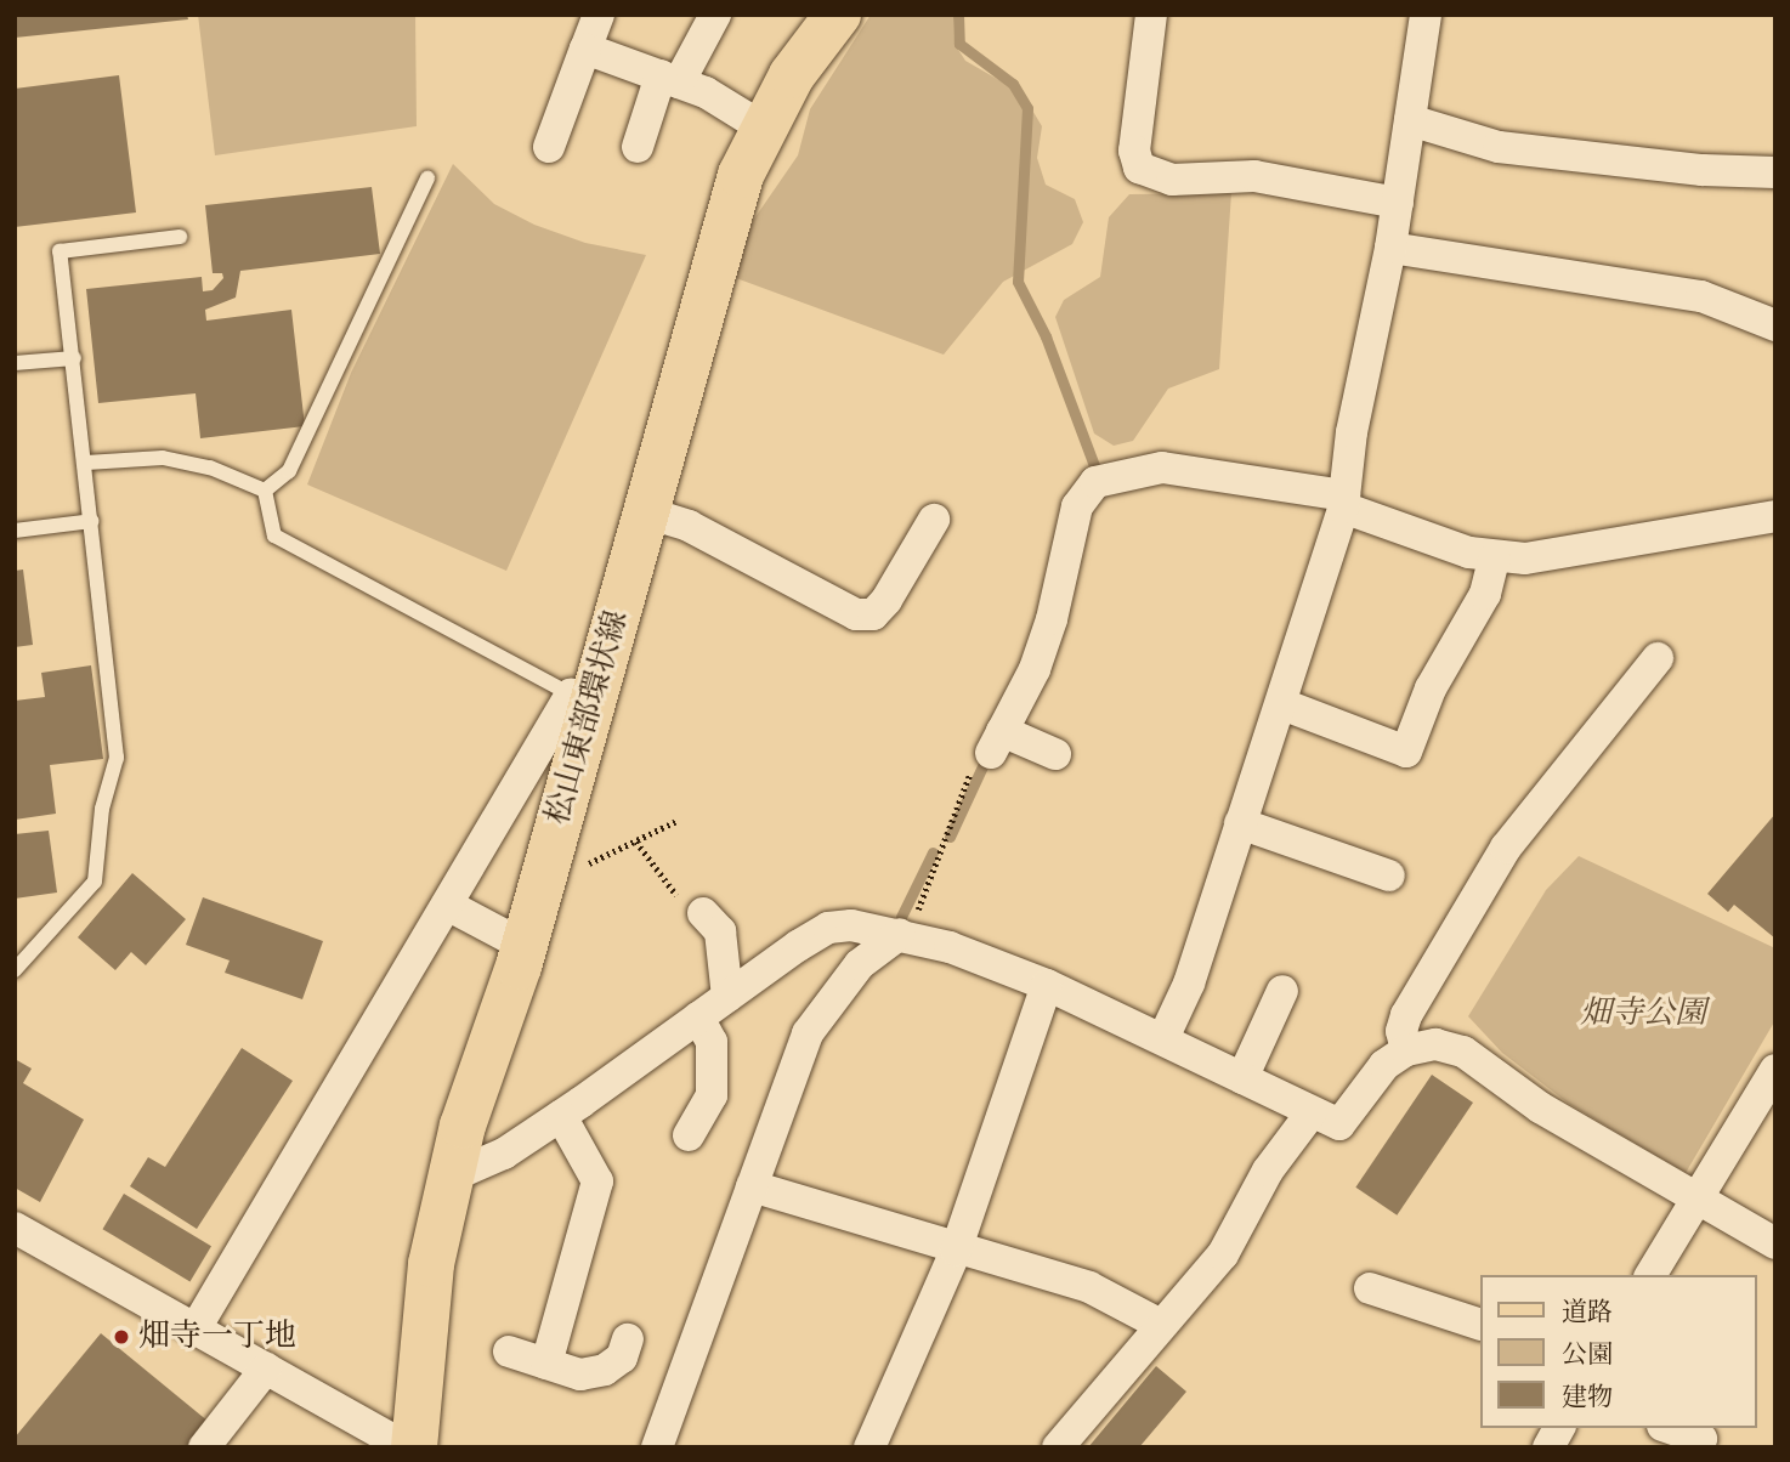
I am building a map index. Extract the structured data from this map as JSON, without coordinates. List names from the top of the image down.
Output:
{
  "streets": {
    "main road": ["松山東部環状線"]
  },
  "parks": ["畑寺公園"],
  "places": ["畑寺一丁地"],
  "legend": ["道路", "公園", "建物"]
}
